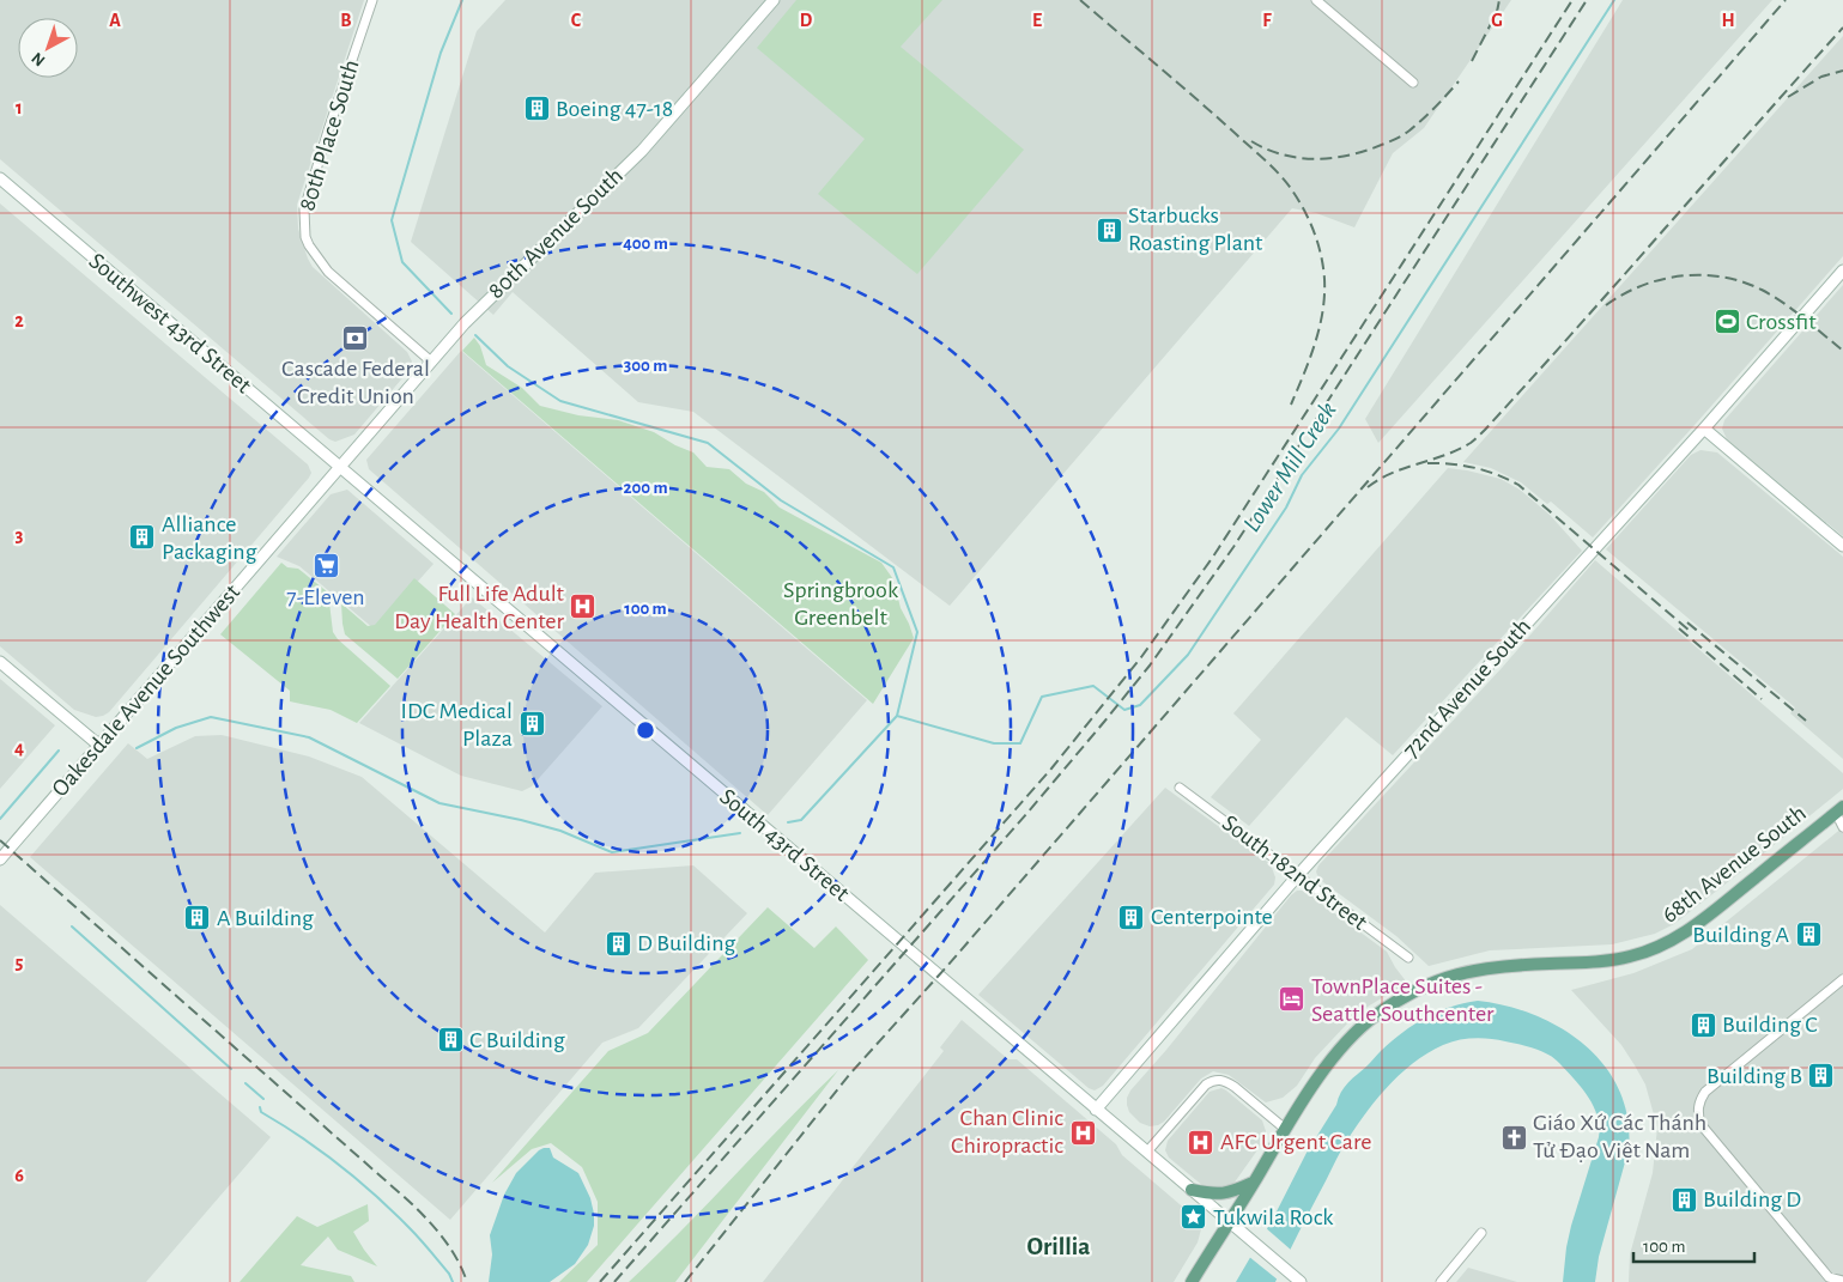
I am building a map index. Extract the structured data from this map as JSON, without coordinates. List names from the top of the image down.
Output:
{
  "streets": {
    "main road": ["68th Avenue South"],
    "street": [
      "80th Place South",
      "80th Avenue South",
      "Southwest 43rd Street",
      "72nd Avenue South",
      "Oakesdale Avenue Southwest",
      "South 43rd Street",
      "South 182nd Street"
    ]
  },
  "crossings": [
    ["80th Place South", "80th Avenue South"],
    ["80th Avenue South", "Southwest 43rd Street"],
    ["80th Avenue South", "Oakesdale Avenue Southwest"],
    ["80th Avenue South", "South 43rd Street"],
    ["Southwest 43rd Street", "Oakesdale Avenue Southwest"],
    ["Southwest 43rd Street", "South 43rd Street"],
    ["72nd Avenue South", "South 43rd Street"],
    ["72nd Avenue South", "South 182nd Street"],
    ["Oakesdale Avenue Southwest", "South 43rd Street"],
    ["South 43rd Street", "68th Avenue South"]
  ],
  "districts": ["Orillia"],
  "water": ["Lower Mill Creek"],
  "parks": ["Springbrook Greenbelt"],
  "places": {
    "building": [
      "Boeing 47-18",
      "Starbucks Roasting Plant",
      "Alliance Packaging",
      "IDC Medical Plaza",
      "Centerpointe",
      "A Building",
      "Building A",
      "D Building",
      "Building C",
      "C Building",
      "Building B",
      "Building D"
    ],
    "sports": ["Crossfit"],
    "bank": ["Cascade Federal Credit Union"],
    "supermarket": ["7-Eleven"],
    "hospital": ["Full Life Adult Day Health Center", "Chan Clinic Chiropractic", "AFC Urgent Care"],
    "hotel": ["TownPlace Suites - Seattle Southcenter"],
    "church": ["Giáo Xứ Các Thánh Tử Đạo Việt Nam"],
    "place": ["Tukwila Rock"]
  },
  "scale_bar": "100 m",
  "north": "bottom left",
  "grid": {
    "columns": [
      "A",
      "B",
      "C",
      "D",
      "E",
      "F",
      "G",
      "H"
    ],
    "rows": [
      "1",
      "2",
      "3",
      "4",
      "5",
      "6"
    ]
  },
  "rings": [
    "400 m",
    "300 m",
    "200 m",
    "100 m"
  ]
}
